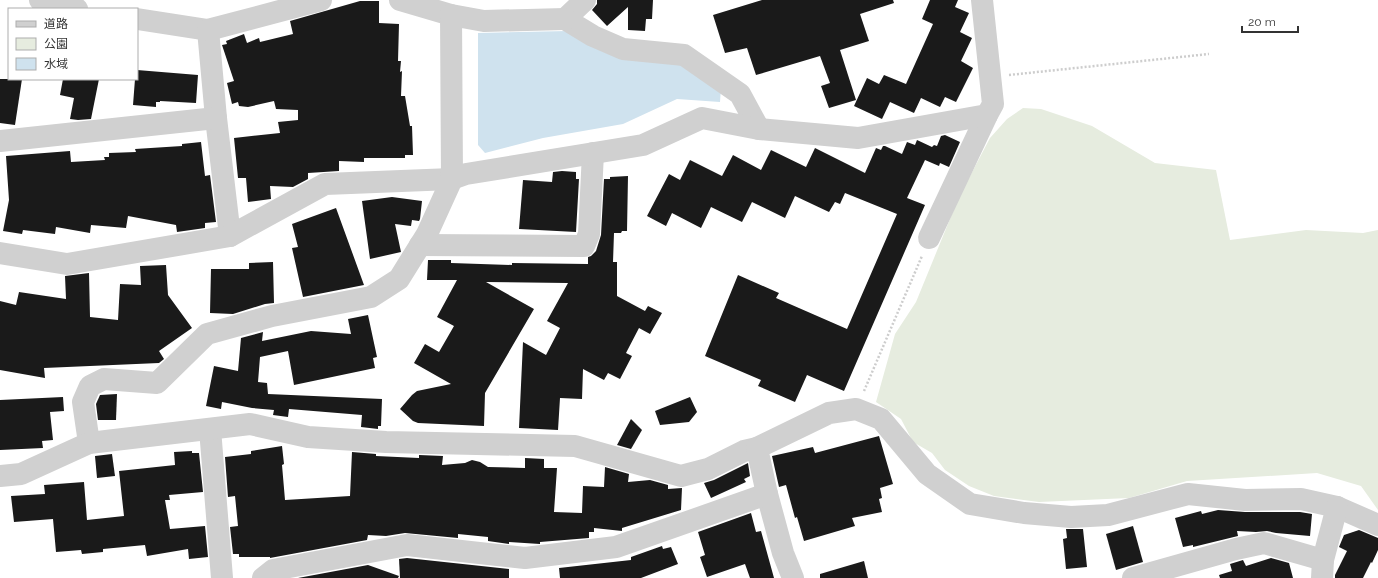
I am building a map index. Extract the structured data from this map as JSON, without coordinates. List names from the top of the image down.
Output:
{
  "legend": ["道路", "公園", "水域"],
  "scale_bar": "20 m"
}
